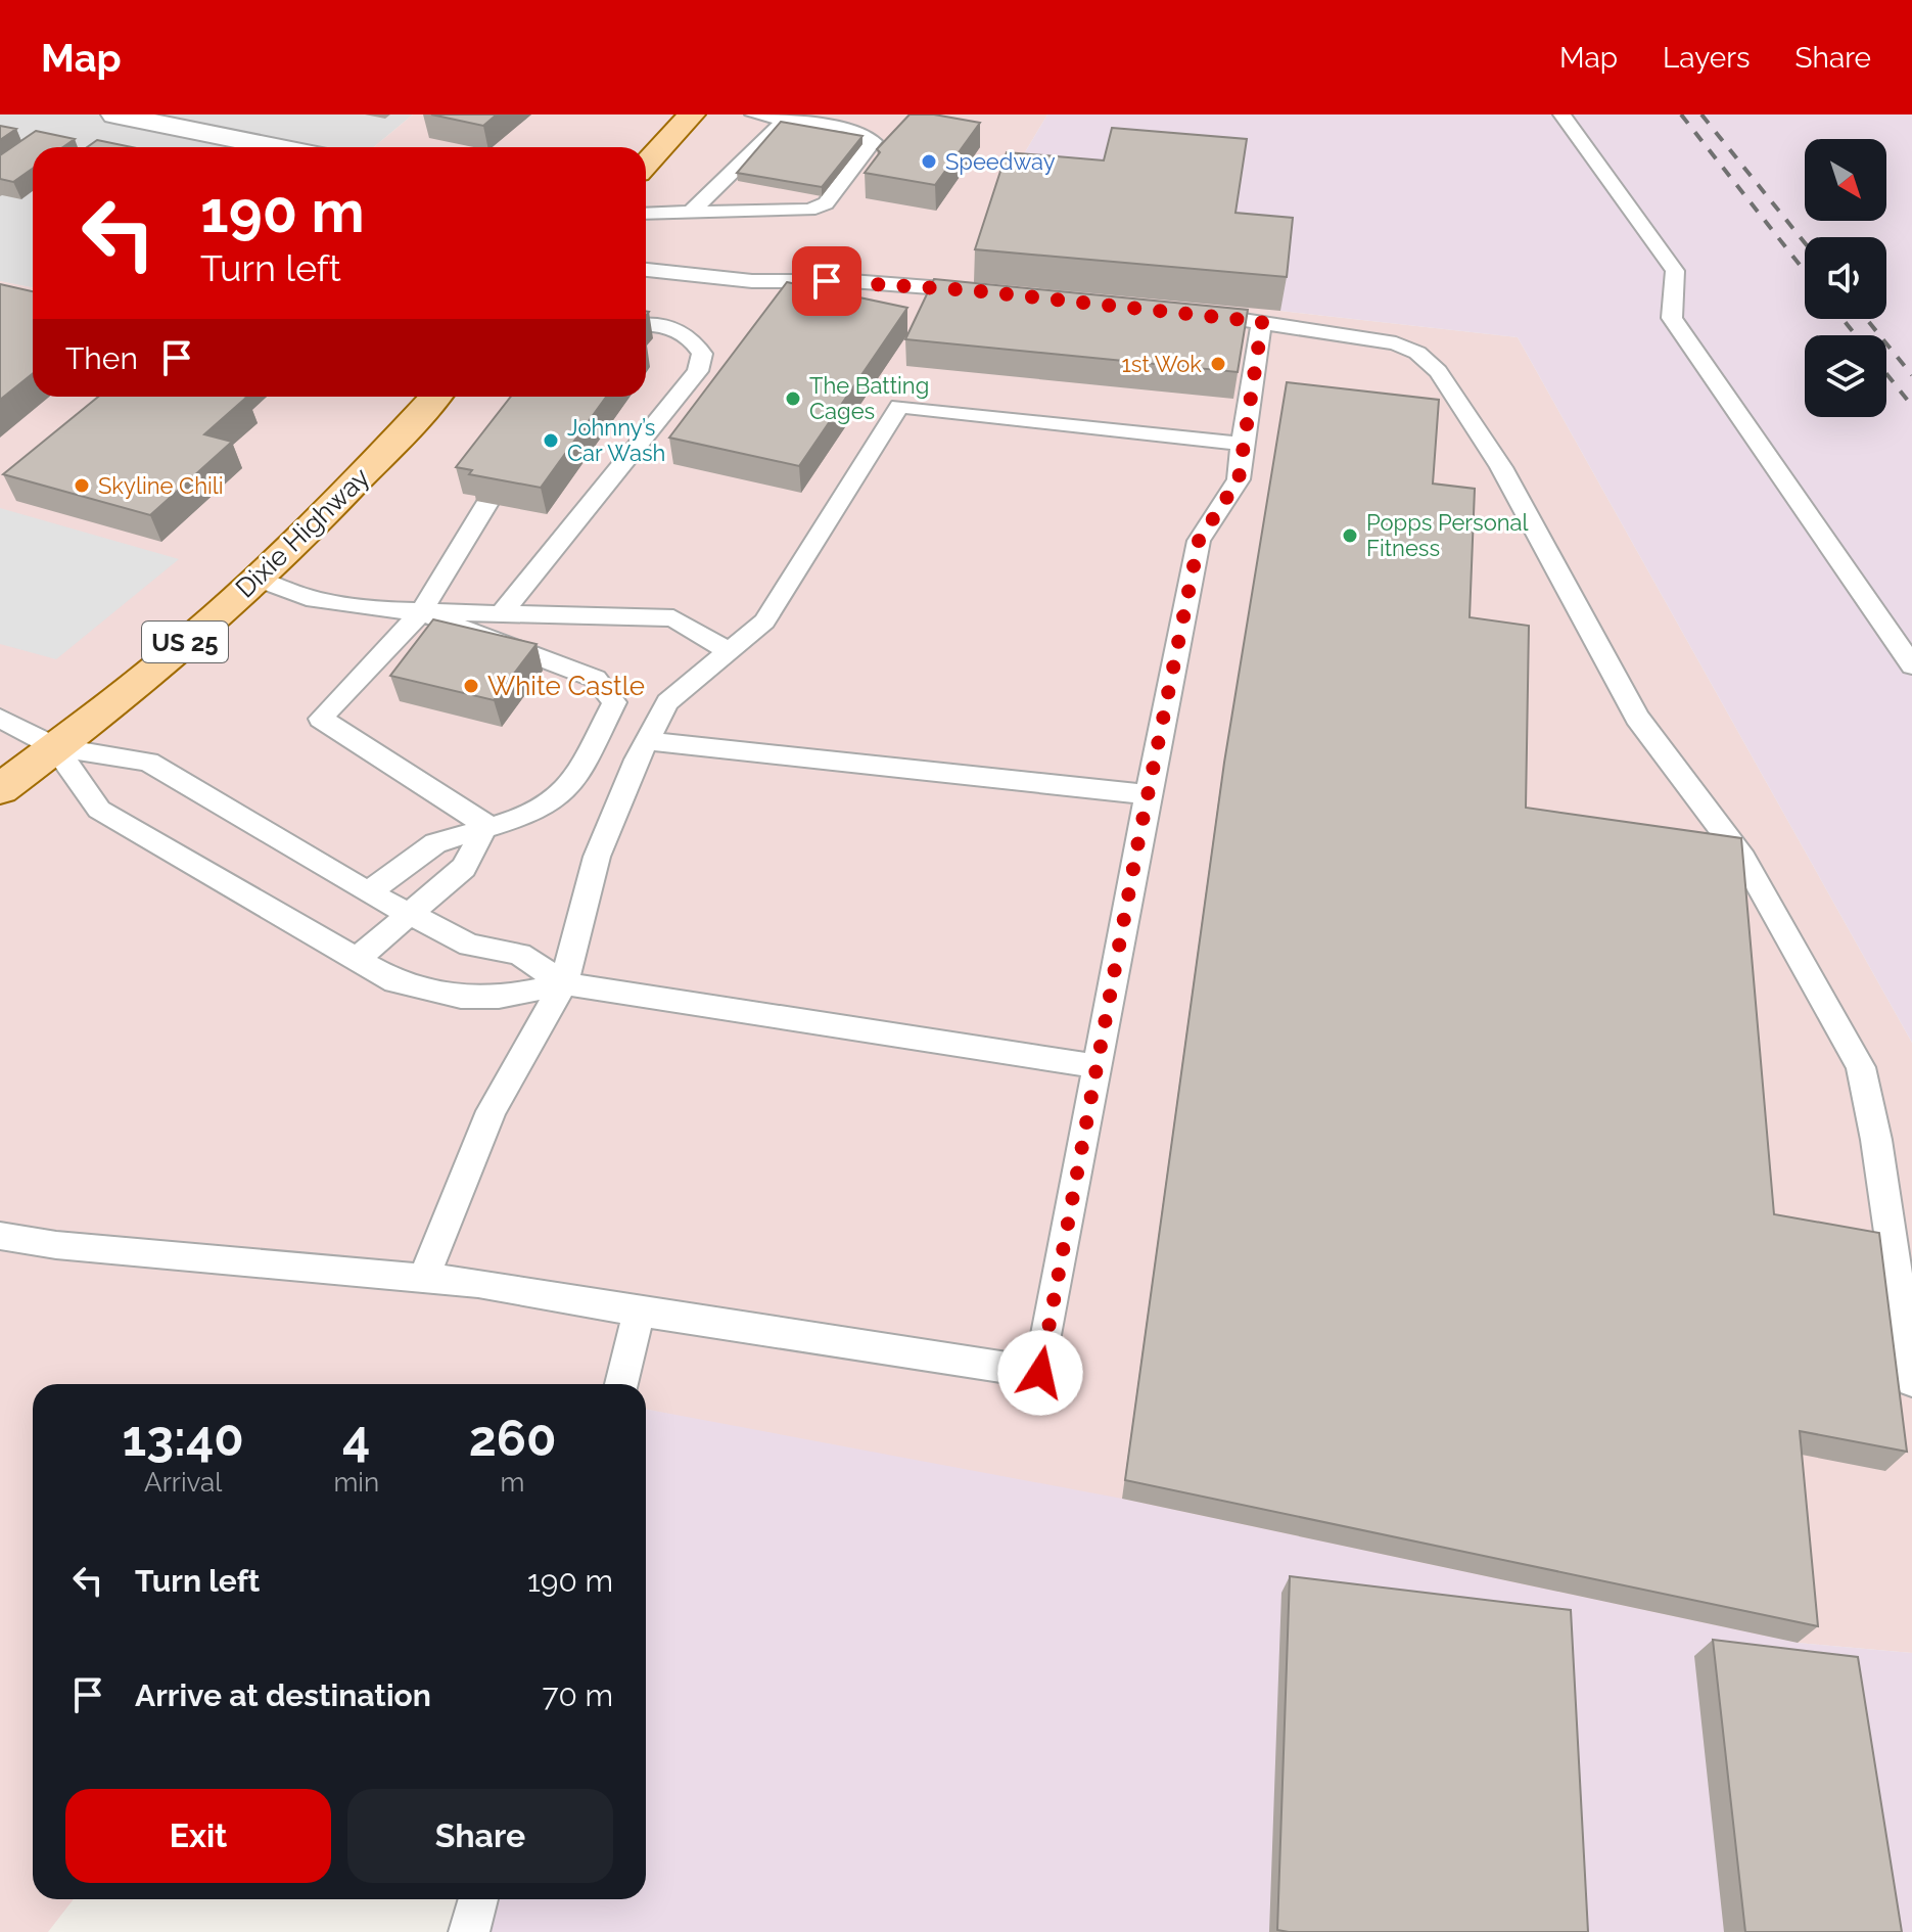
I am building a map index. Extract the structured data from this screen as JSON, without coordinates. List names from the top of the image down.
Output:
{
  "streets": {
    "main road": ["Dixie Highway", "US 25"]
  },
  "places": [
    "Speedway",
    "1st Wok",
    "The Batting Cages",
    "Johnny’s Car Wash",
    "Skyline Chili",
    "Popps Personal Fitness",
    "White Castle"
  ],
  "north": "bottom right",
  "page": {
    "header": "Map",
    "nav": ["Map", "Layers", "Share"],
    "turn": ["190 m", "Turn left"],
    "then": "Then",
    "eta": [
      "13:40",
      "Arrival",
      "4",
      "min",
      "260",
      "m"
    ],
    "list": [
      {
        "name": "Turn left",
        "value": "190 m"
      },
      {
        "name": "Arrive at destination",
        "value": "70 m"
      }
    ],
    "buttons": ["Exit", "Share"]
  }
}
